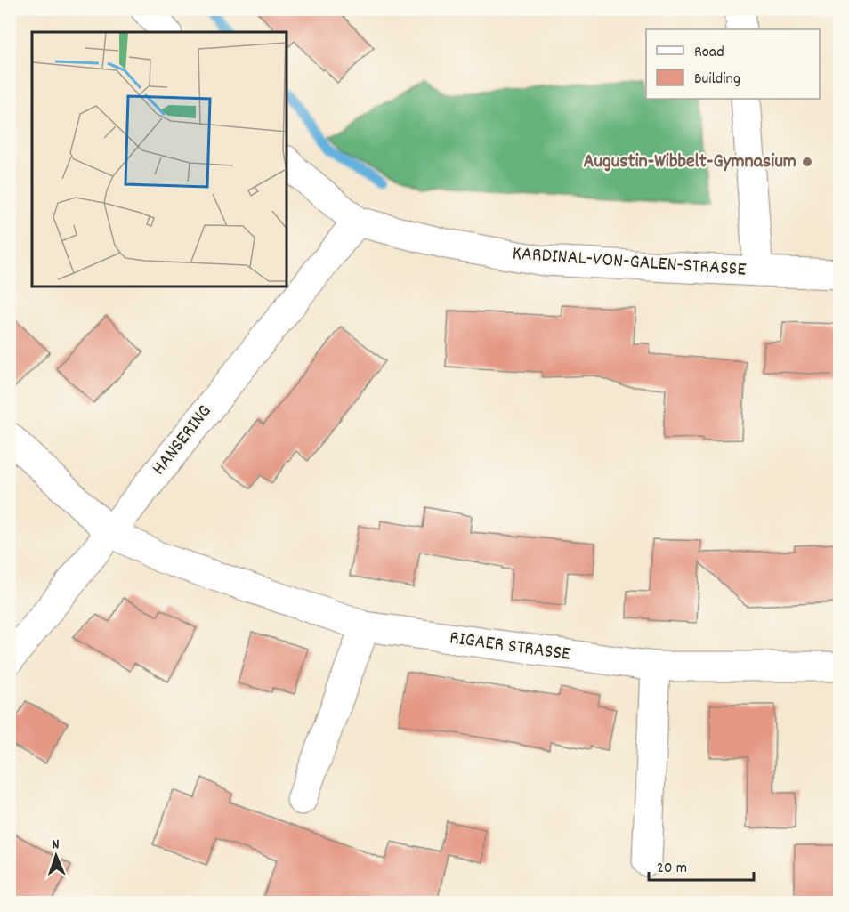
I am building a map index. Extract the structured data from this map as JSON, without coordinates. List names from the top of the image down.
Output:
{
  "streets": {
    "street": ["KARDINAL-VON-GALEN-STRASSE", "HANSERING", "RIGAER STRASSE"]
  },
  "crossings": [
    ["KARDINAL-VON-GALEN-STRASSE", "HANSERING"],
    ["HANSERING", "RIGAER STRASSE"]
  ],
  "places": ["Augustin-Wibbelt-Gymnasium"],
  "legend": ["Road", "Building"],
  "scale_bar": "20 m",
  "north": "top"
}
